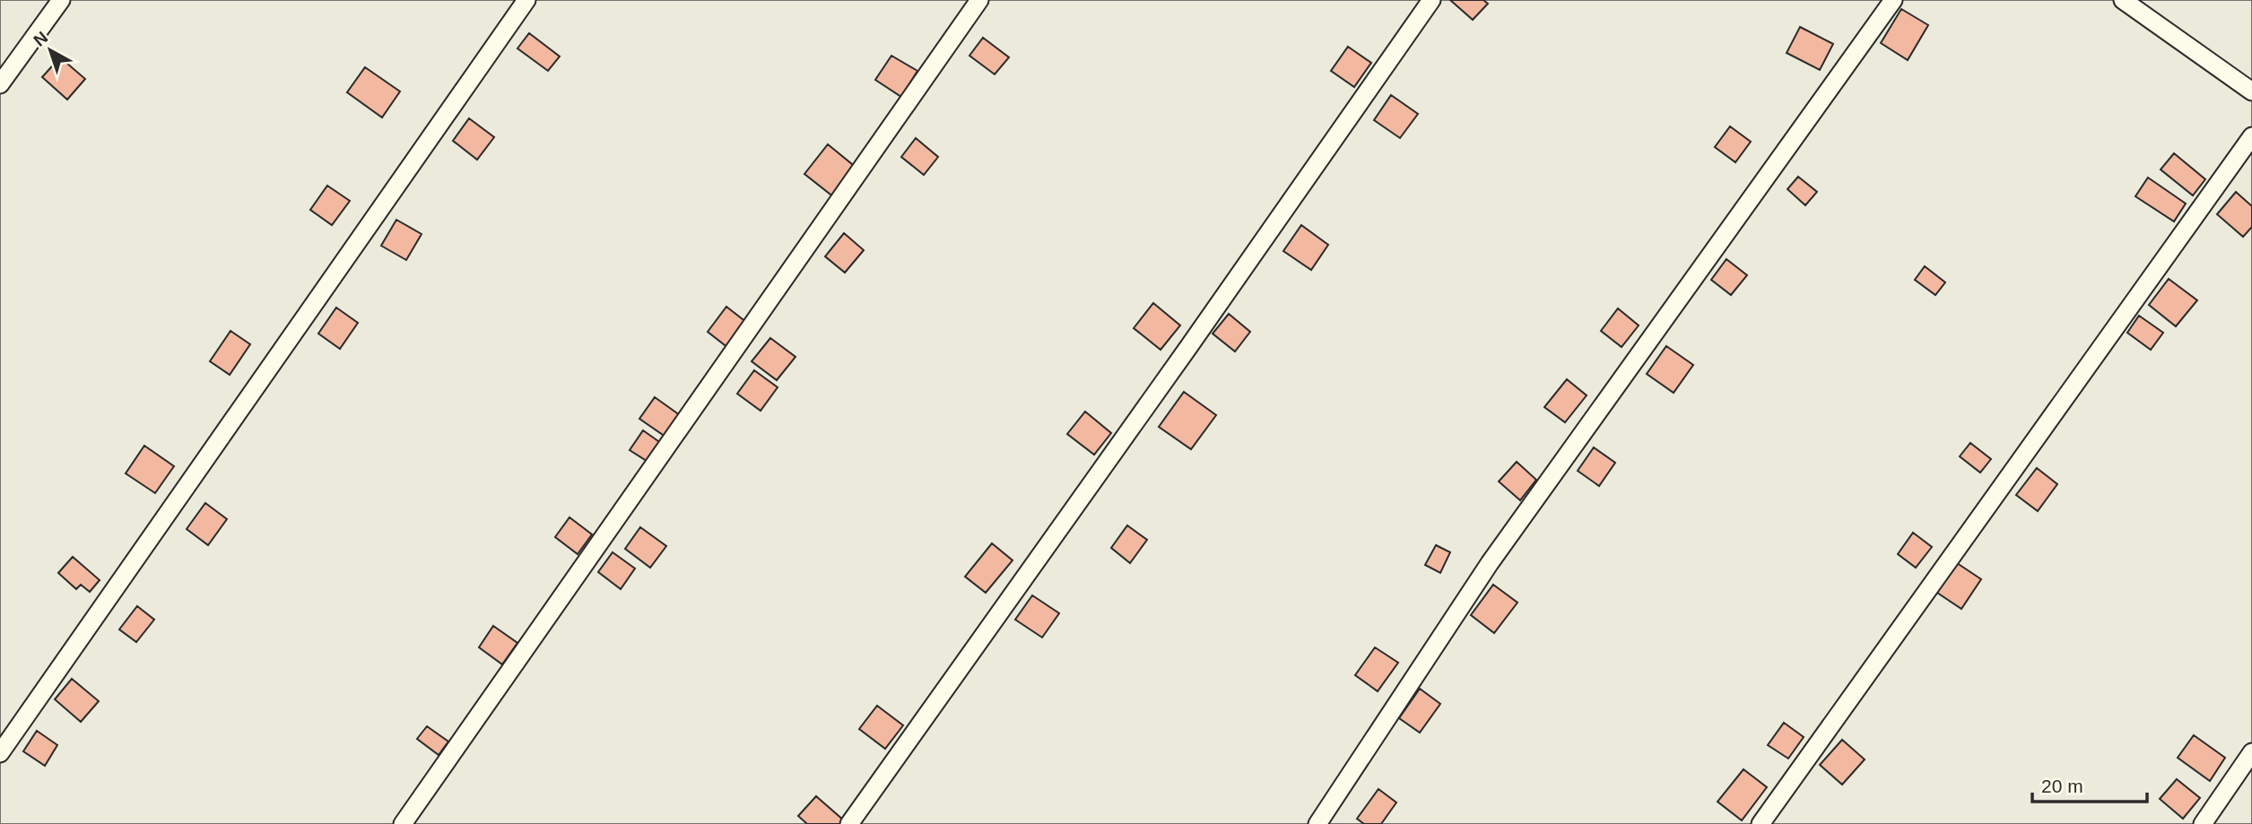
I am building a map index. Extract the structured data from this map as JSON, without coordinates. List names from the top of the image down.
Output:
{
  "scale_bar": "20 m",
  "north": "top left"
}
